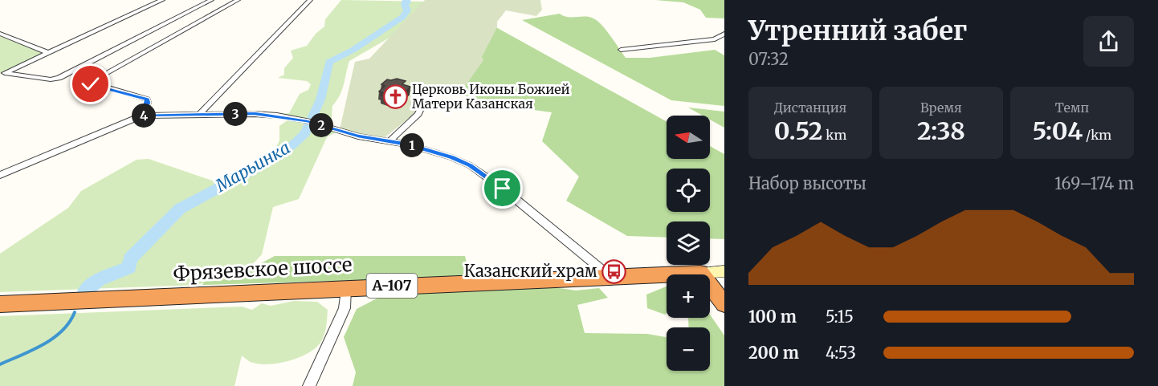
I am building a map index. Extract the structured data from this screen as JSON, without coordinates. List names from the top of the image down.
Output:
{
  "streets": {
    "highway": ["Фрязевское шоссе", "А-107"]
  },
  "water": ["Марьинка"],
  "places": {
    "church": ["Церковь Иконы Божией Матери Казанская"],
    "bus stop": ["Казанский храм"]
  },
  "north": "left",
  "page": {
    "heading": ["Утренний забег", "07:32"],
    "stats": [
      ["Дистанция", "0.52 km"],
      ["Время", "2:38"],
      ["Темп", "5:04 /km"]
    ],
    "pins": [
      "3",
      "4",
      "2",
      "1"
    ],
    "map_buttons": ["+", "−"],
    "chart": ["Набор высоты", "169–174 m"],
    "list": [
      {
        "name": "100 m",
        "note": "5:15"
      },
      {
        "name": "200 m",
        "note": "4:53"
      }
    ]
  }
}
